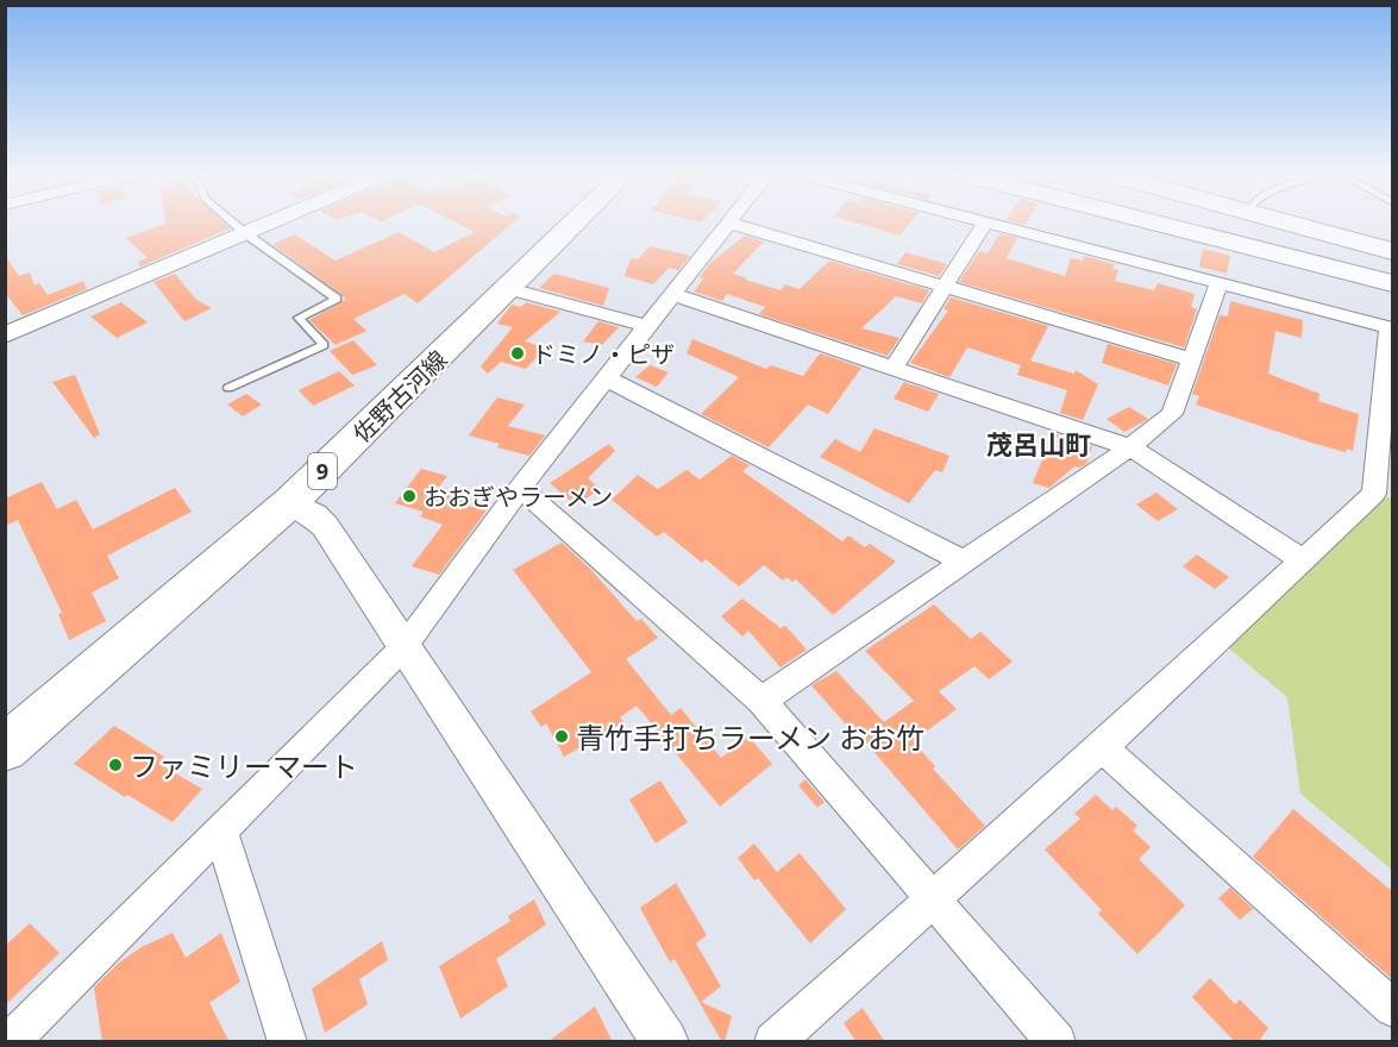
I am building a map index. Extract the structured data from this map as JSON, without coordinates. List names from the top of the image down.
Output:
{
  "streets": {
    "main road": ["佐野古河線", "9"]
  },
  "districts": ["茂呂山町"],
  "places": [
    "ドミノ・ピザ",
    "おおぎやラーメン",
    "青竹手打ちラーメン おお竹",
    "ファミリーマート"
  ]
}
